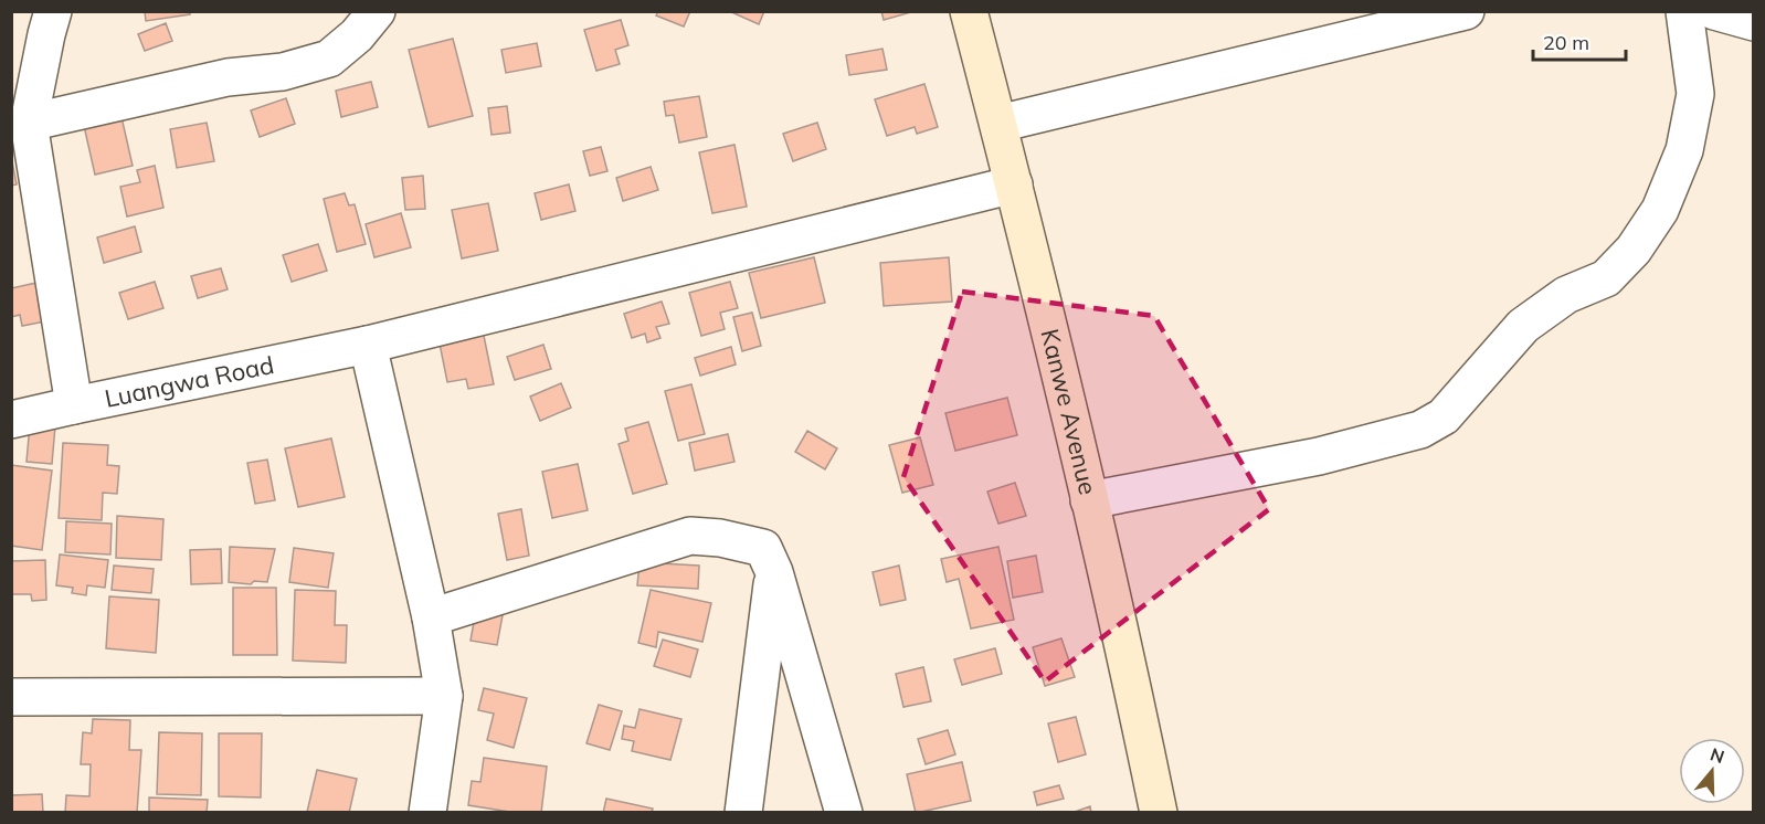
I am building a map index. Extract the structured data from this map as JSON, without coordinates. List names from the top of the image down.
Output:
{
  "streets": {
    "main road": ["Kanwe Avenue"],
    "street": ["Luangwa Road"]
  },
  "crossings": [
    ["Luangwa Road", "Kanwe Avenue"]
  ],
  "scale_bar": "20 m",
  "north": "top"
}
